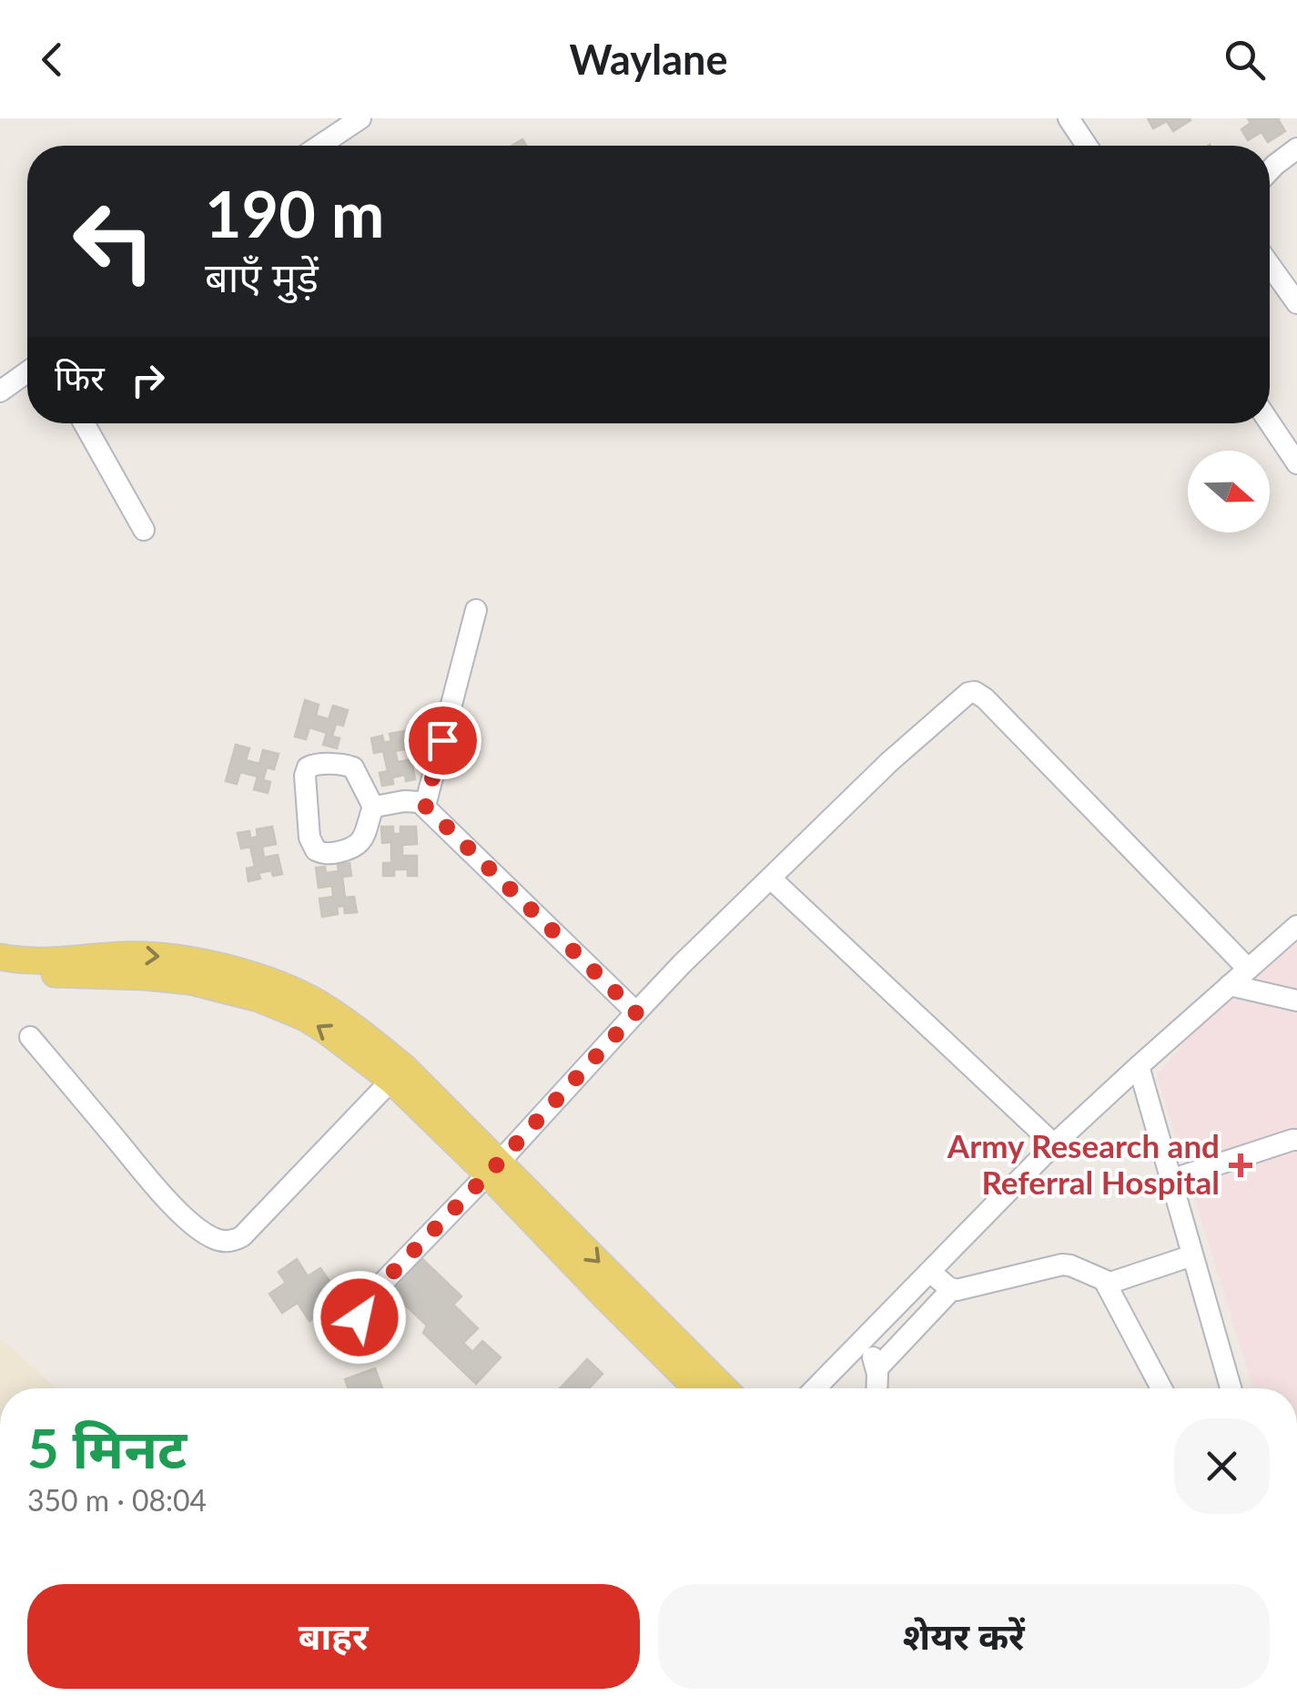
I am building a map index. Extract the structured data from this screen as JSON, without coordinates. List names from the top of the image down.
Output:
{
  "places": {
    "health": ["Army Research and Referral Hospital"]
  },
  "north": "right",
  "page": {
    "header": "Waylane",
    "turn": ["190 m", "बाएँ मुड़ें"],
    "then": "फिर",
    "heading": ["5 मिनट", "350 m · 08:04"],
    "buttons": ["बाहर", "शेयर करें"]
  }
}
